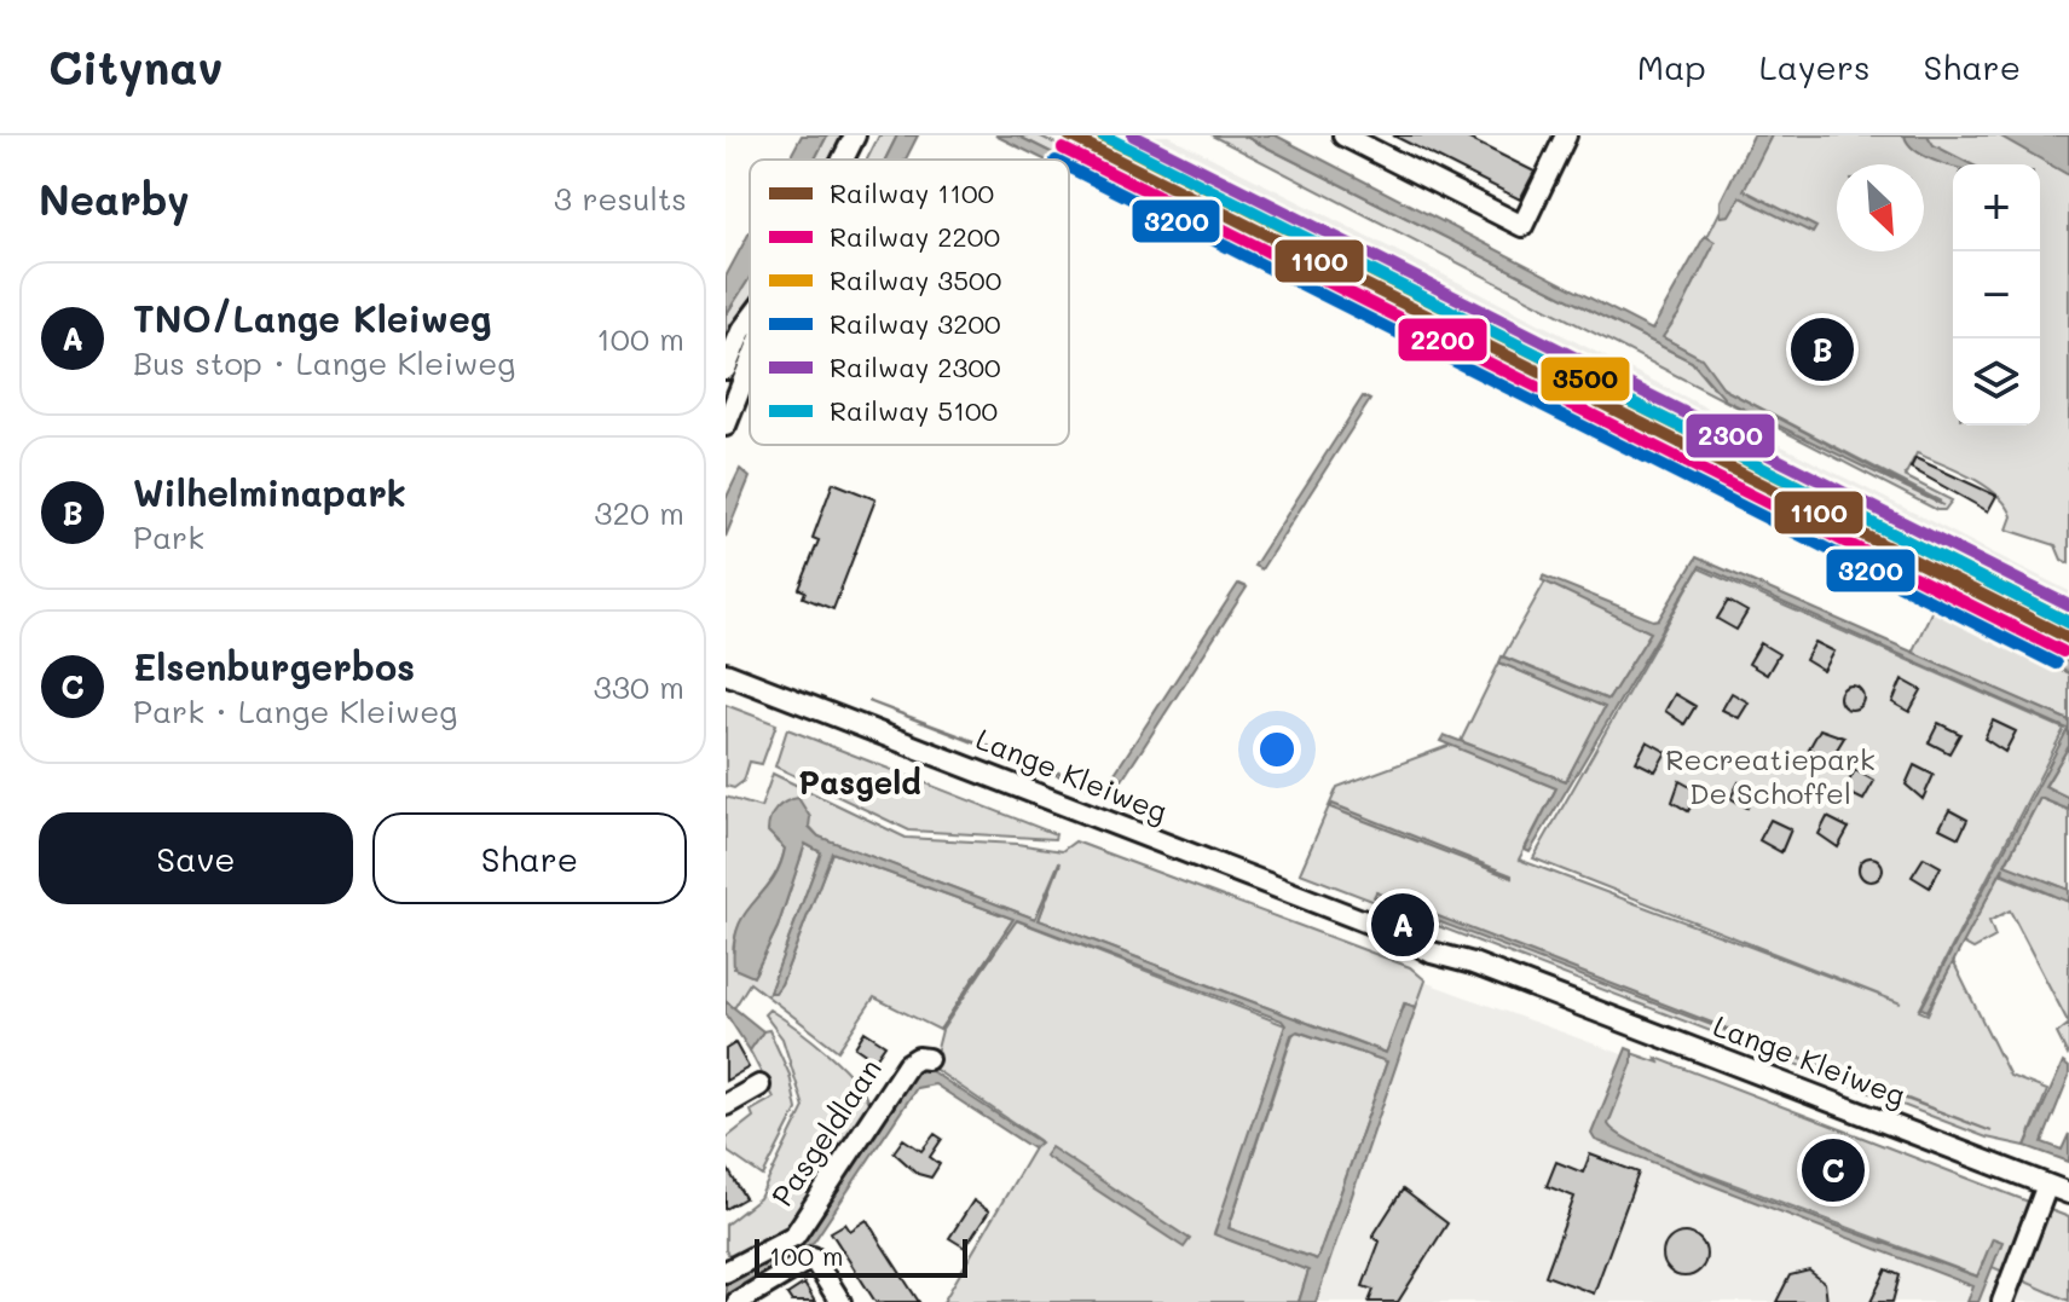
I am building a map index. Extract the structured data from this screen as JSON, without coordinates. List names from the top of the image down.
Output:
{
  "streets": {
    "street": ["Lange Kleiweg", "Pasgeldlaan"]
  },
  "districts": ["Pasgeld"],
  "parks": ["Recreatiepark De Schoffel"],
  "lines": [
    "rail line 1100",
    "rail line 3500",
    "rail line 2300",
    "rail line 5100",
    "rail line 2200",
    "rail line 3200"
  ],
  "legend": [
    "Railway 1100",
    "Railway 2200",
    "Railway 3500",
    "Railway 3200",
    "Railway 2300",
    "Railway 5100"
  ],
  "scale_bar": "100 m",
  "north": "bottom right",
  "page": {
    "header": "Citynav",
    "nav": ["Map", "Layers", "Share"],
    "heading": ["Nearby", "3 results"],
    "map_buttons": ["+", "−"],
    "list": [
      {
        "mark": "A",
        "name": "TNO/Lange Kleiweg",
        "note": "Bus stop · Lange Kleiweg",
        "value": "100 m"
      },
      {
        "mark": "B",
        "name": "Wilhelminapark",
        "note": "Park",
        "value": "320 m"
      },
      {
        "mark": "C",
        "name": "Elsenburgerbos",
        "note": "Park · Lange Kleiweg",
        "value": "330 m"
      }
    ],
    "pins": ["B", "A", "C"],
    "buttons": ["Save", "Share"],
    "scale": "100 m"
  }
}
